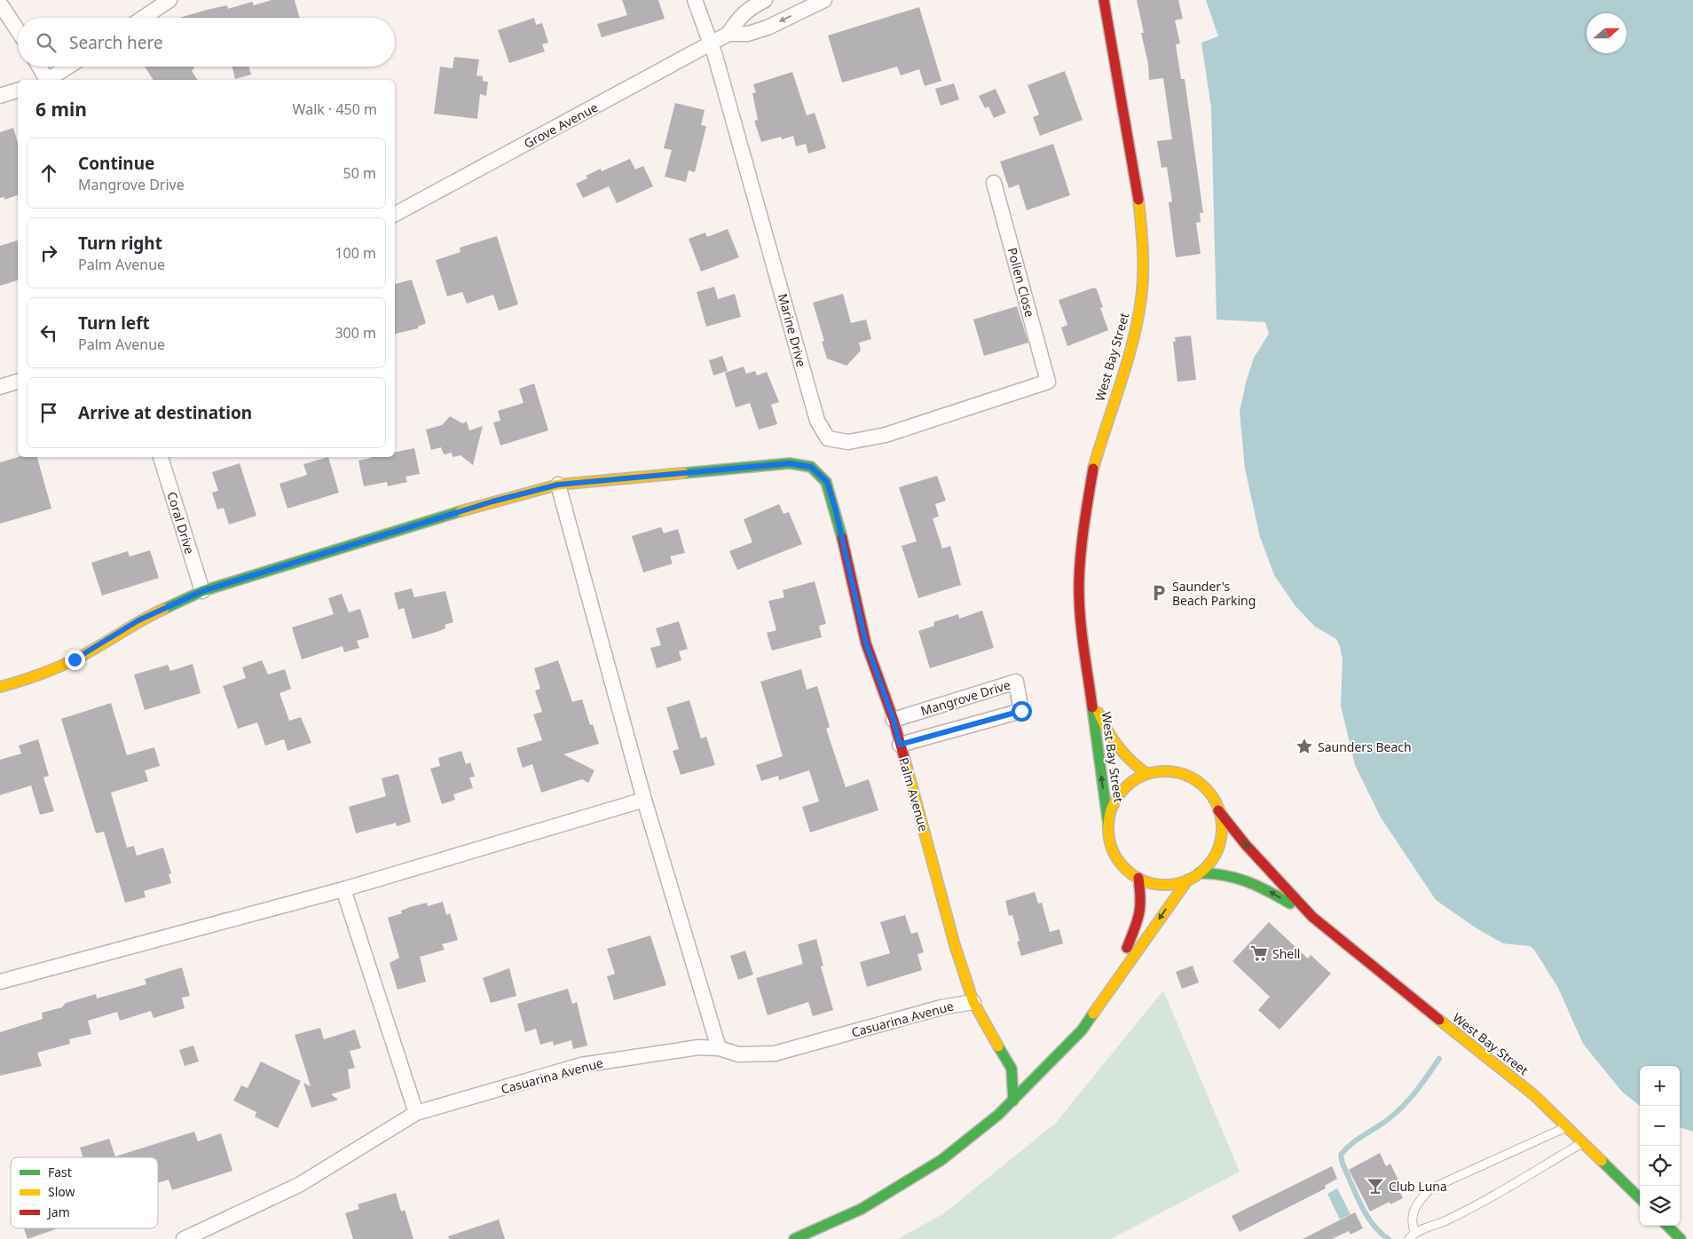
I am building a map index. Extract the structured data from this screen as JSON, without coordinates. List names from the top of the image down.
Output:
{
  "streets": {
    "main road": ["West Bay Street", "Palm Avenue"],
    "street": [
      "Grove Avenue",
      "Pollen Close",
      "Marine Drive",
      "Coral Drive",
      "Mangrove Drive",
      "Casuarina Avenue"
    ]
  },
  "crossings": [
    ["Grove Avenue", "Marine Drive"],
    ["Pollen Close", "Marine Drive"],
    ["Coral Drive", "Palm Avenue"],
    ["Mangrove Drive", "Palm Avenue"],
    ["Palm Avenue", "Casuarina Avenue"]
  ],
  "places": {
    "parking": ["Saunder's Beach Parking"],
    "place": ["Saunders Beach"],
    "supermarket": ["Shell"],
    "bar": ["Club Luna"]
  },
  "legend": ["Fast", "Slow", "Jam"],
  "north": "right",
  "page": {
    "search": "Search here",
    "heading": ["6 min", "Walk · 450 m"],
    "list": [
      ["Continue", "Mangrove Drive", "50 m"],
      ["Turn right", "Palm Avenue", "100 m"],
      ["Turn left", "Palm Avenue", "300 m"],
      "Arrive at destination"
    ],
    "map_buttons": ["+", "−"]
  }
}
